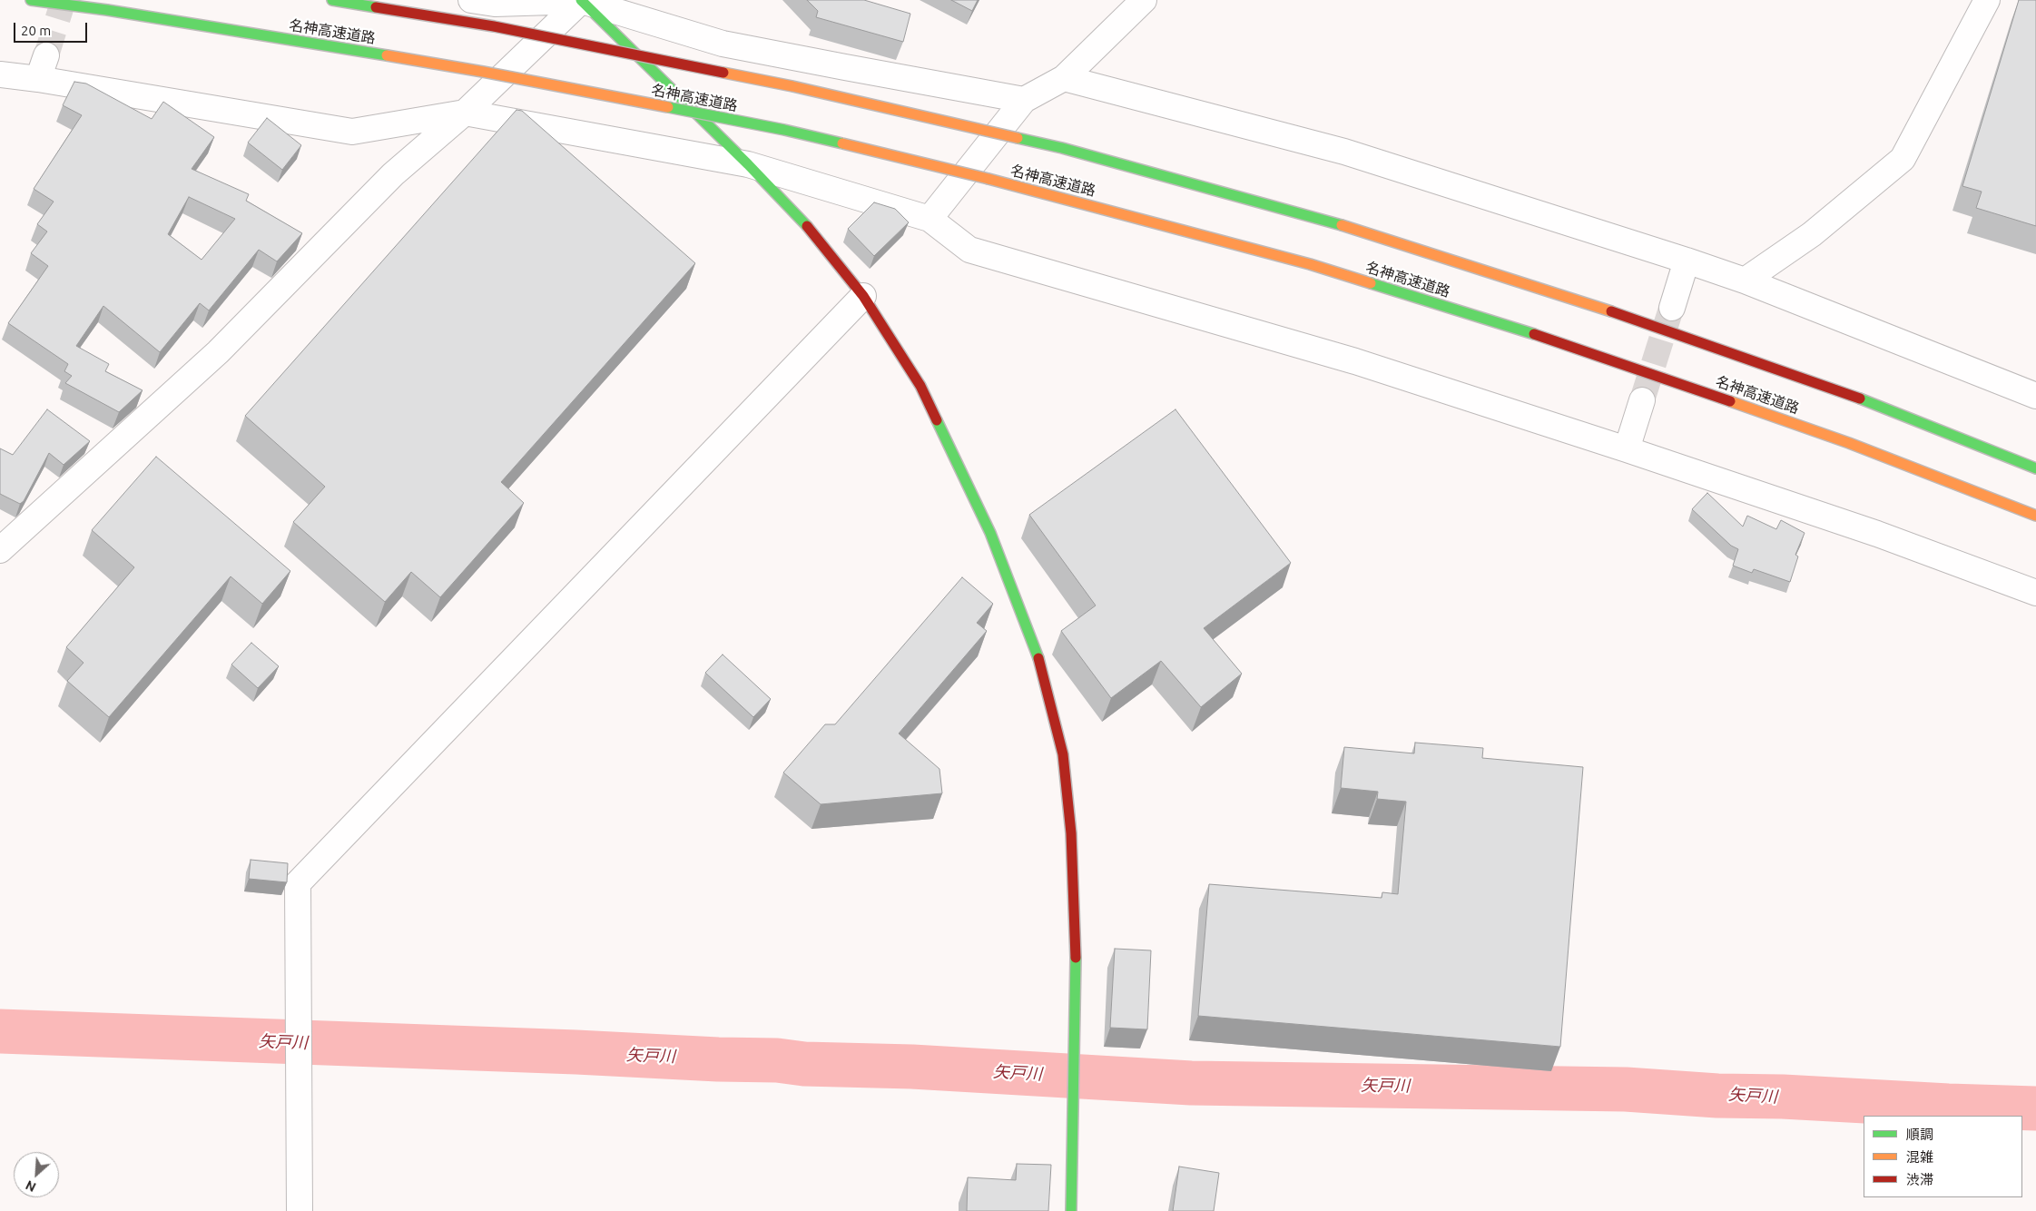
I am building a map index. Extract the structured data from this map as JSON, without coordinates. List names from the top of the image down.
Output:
{
  "streets": {
    "main road": ["名神高速道路"]
  },
  "water": ["矢戸川"],
  "legend": ["順調", "混雑", "渋滞"],
  "scale_bar": "20 m",
  "north": "bottom left"
}
